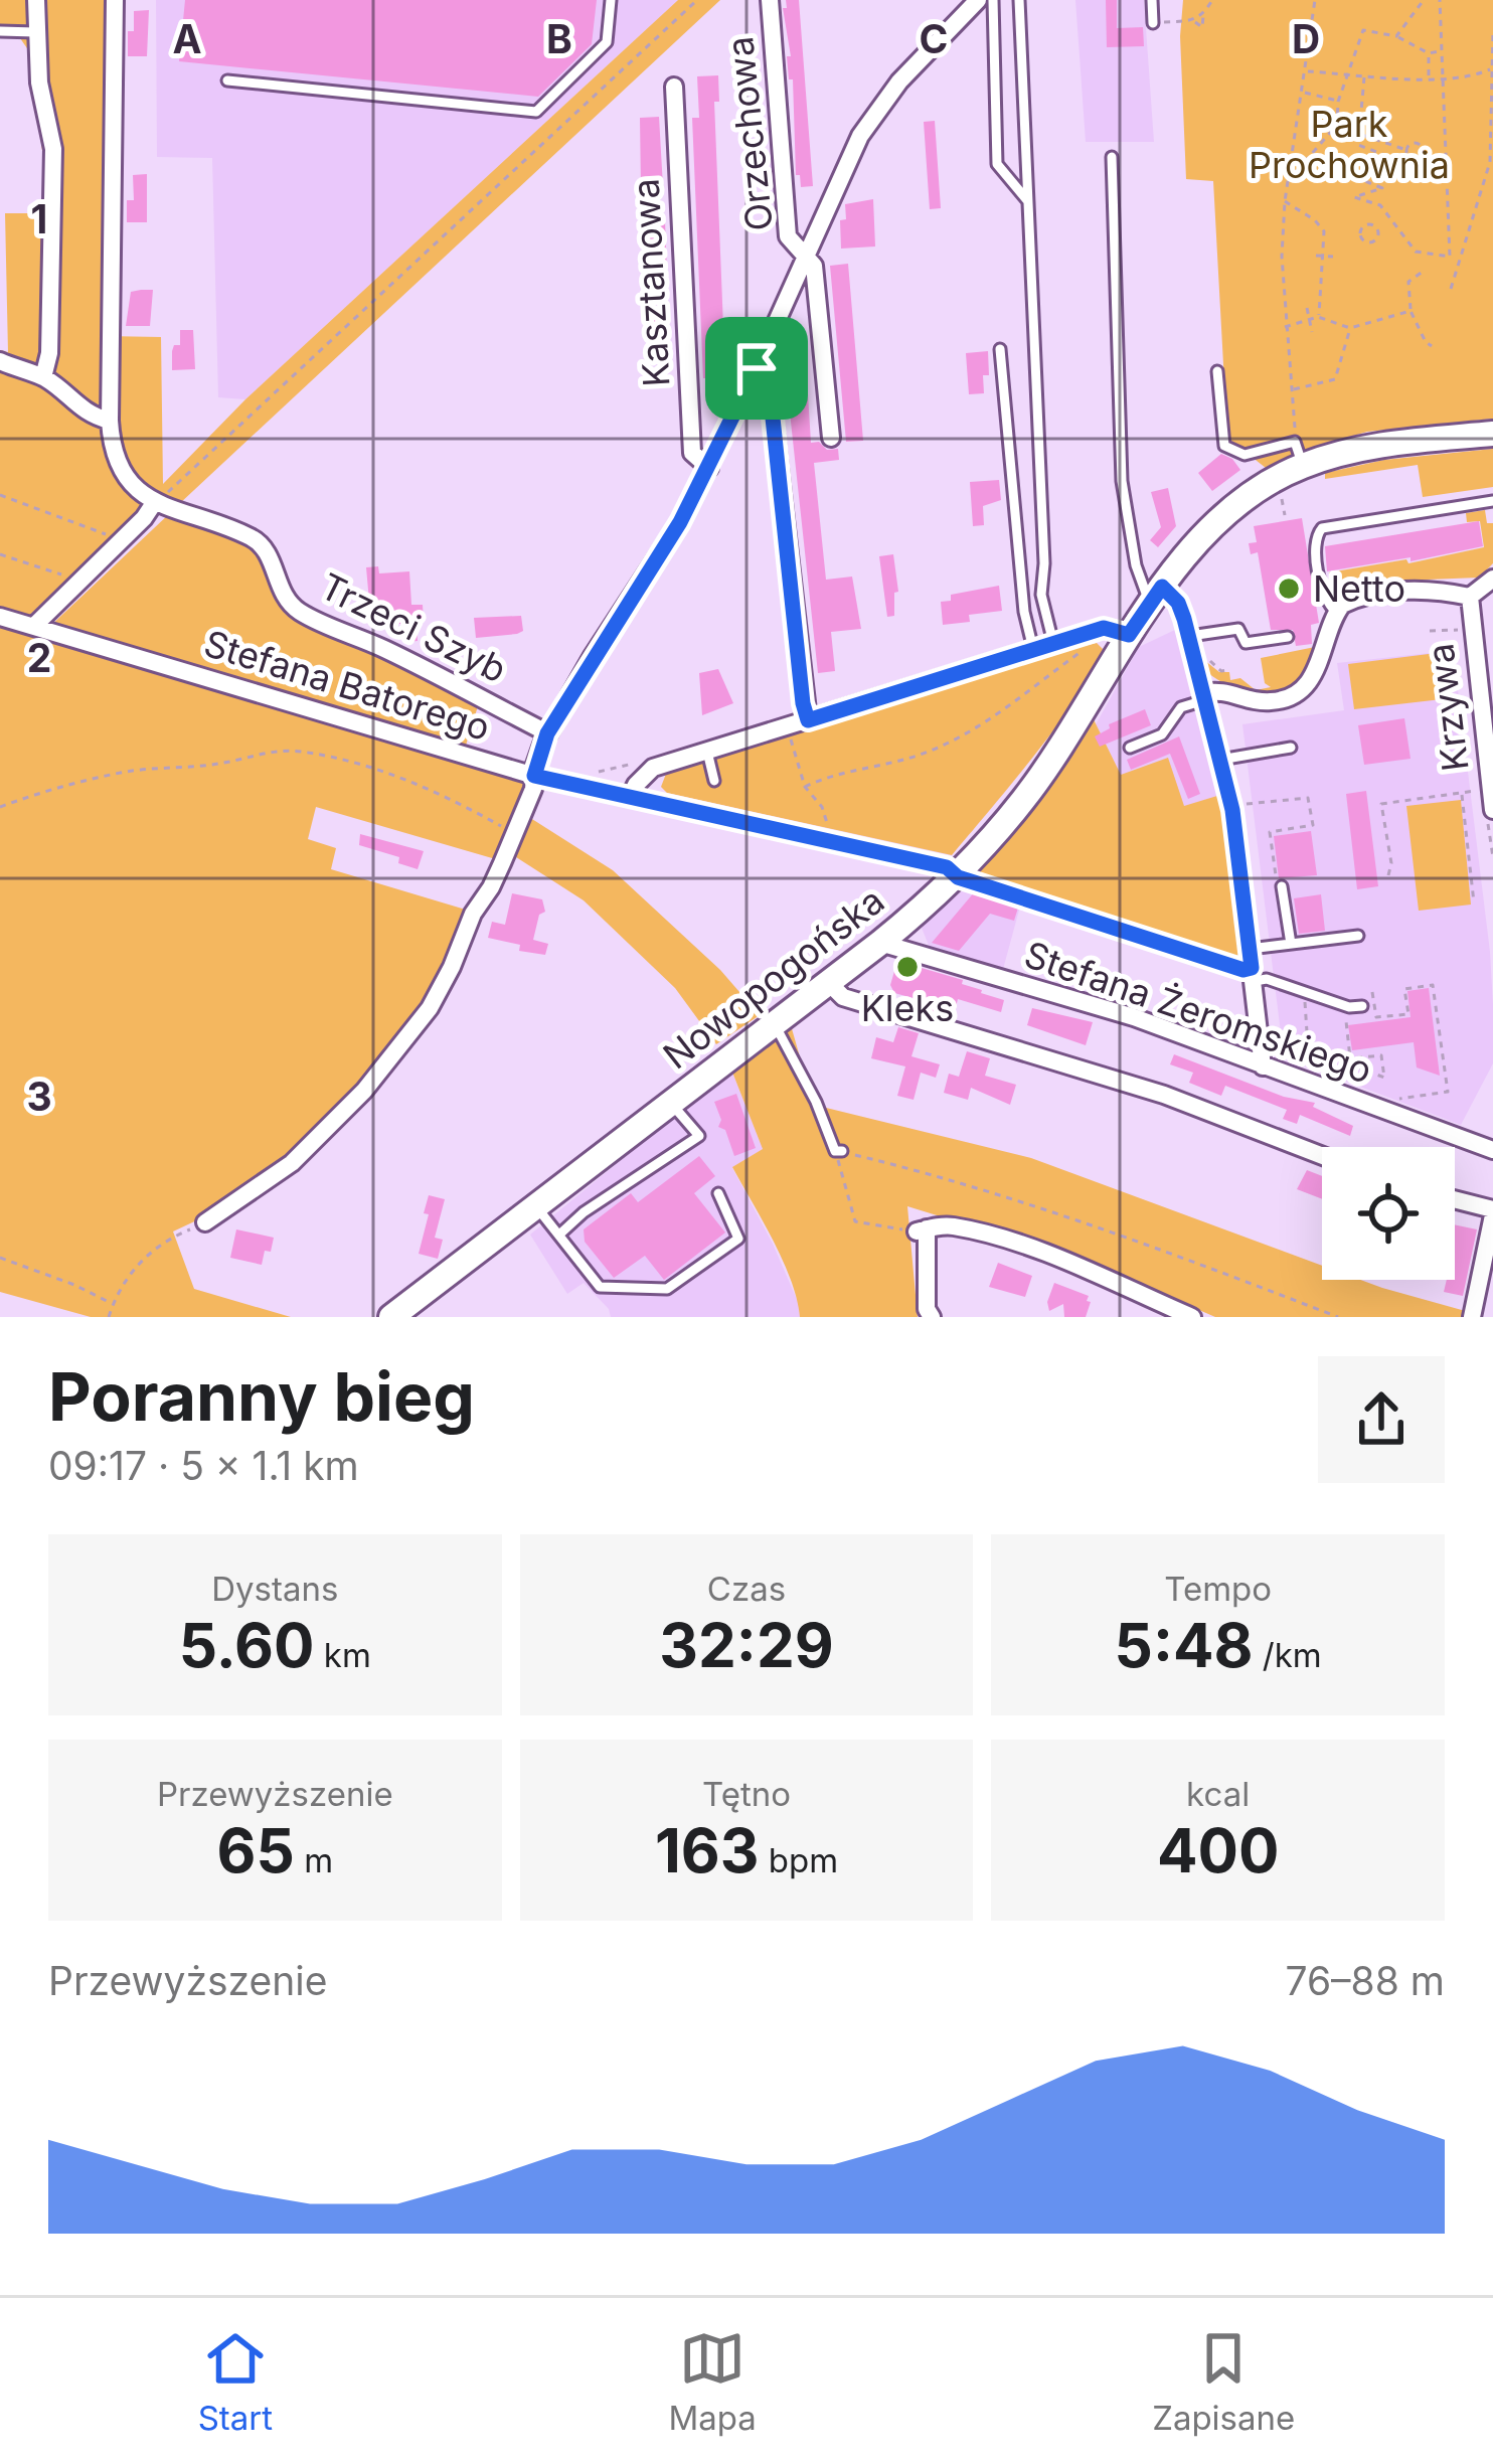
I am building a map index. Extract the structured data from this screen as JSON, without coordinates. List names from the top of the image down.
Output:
{
  "streets": {
    "street": [
      "Orzechowa",
      "Kasztanowa",
      "Trzeci Szyb",
      "Stefana Batorego",
      "Krzywa",
      "Nowopogońska",
      "Stefana Żeromskiego"
    ]
  },
  "crossings": [
    ["Stefana Batorego", "Nowopogońska"],
    ["Nowopogońska", "Stefana Żeromskiego"]
  ],
  "parks": ["Park Prochownia"],
  "places": ["Netto", "Kleks"],
  "page": {
    "heading": ["Poranny bieg", "09:17 · 5 × 1.1 km"],
    "stats": [
      ["Dystans", "5.60 km"],
      ["Czas", "32:29"],
      ["Tempo", "5:48 /km"],
      ["Przewyższenie", "65 m"],
      ["Tętno", "163 bpm"],
      ["kcal", "400"]
    ],
    "chart": ["Przewyższenie", "76–88 m"],
    "tabs": ["Start", "Mapa", "Zapisane"]
  },
  "grid": {
    "columns": [
      "A",
      "B",
      "C",
      "D"
    ],
    "rows": ["1", "2", "3"]
  }
}
